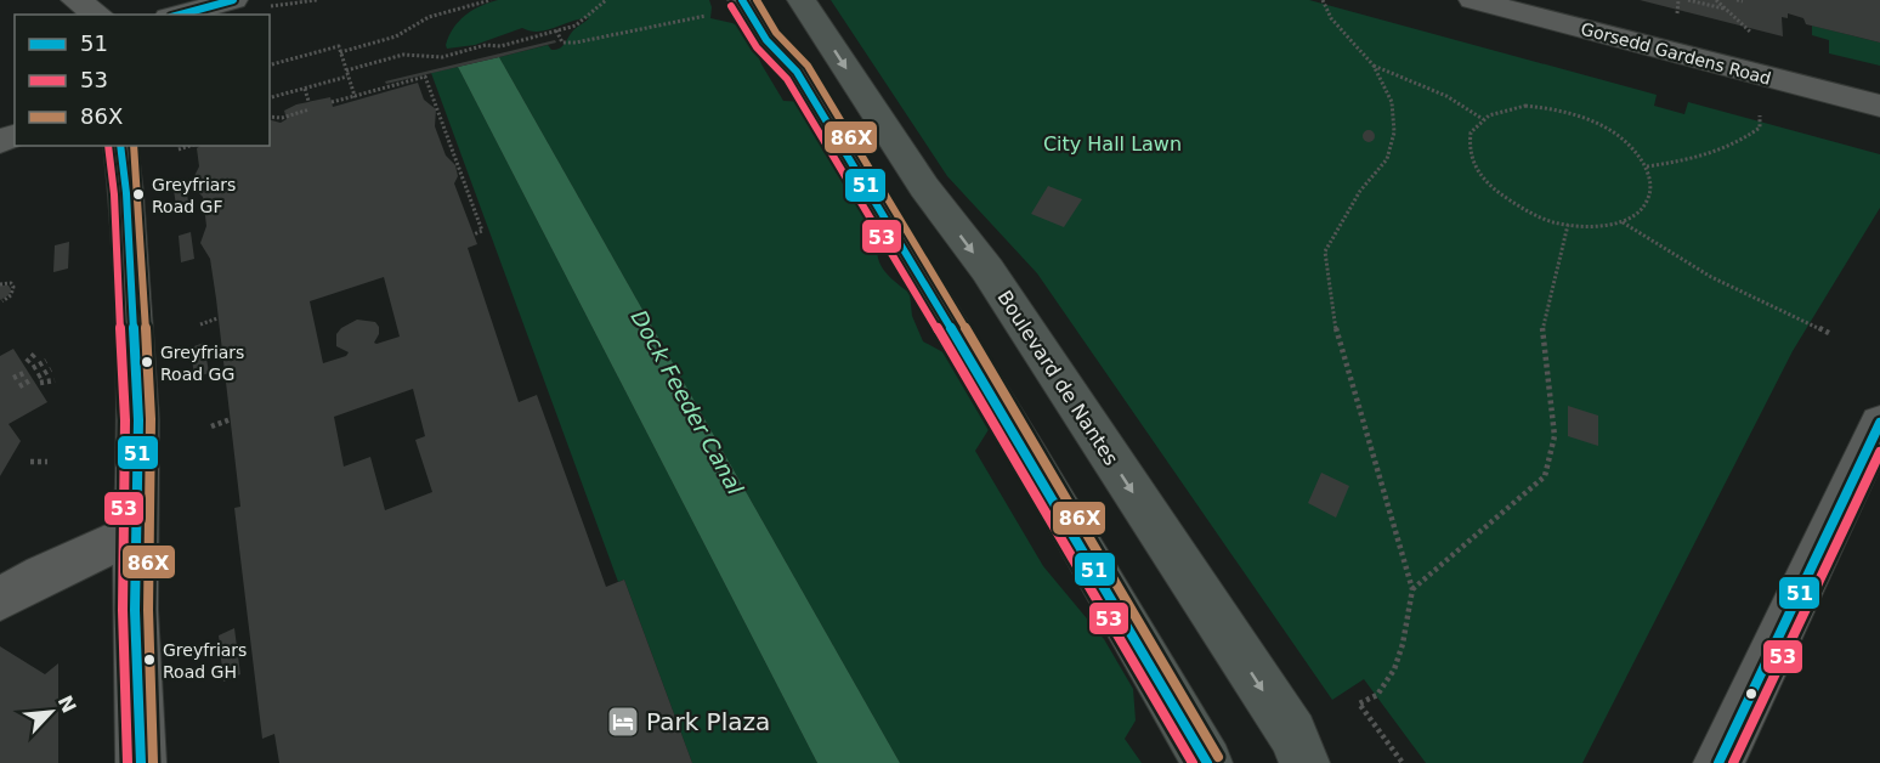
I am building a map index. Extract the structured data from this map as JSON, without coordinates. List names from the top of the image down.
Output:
{
  "streets": {
    "main road": ["Boulevard de Nantes"],
    "street": ["Gorsedd Gardens Road"]
  },
  "water": ["Dock Feeder Canal"],
  "parks": ["City Hall Lawn"],
  "places": {
    "other": ["Greyfriars Road GF", "Greyfriars Road GG", "Greyfriars Road GH"],
    "hotel": ["Park Plaza"]
  },
  "lines": ["transit line 51", "transit line 86X", "transit line 53"],
  "legend": ["51", "53", "86X"],
  "north": "top right"
}
